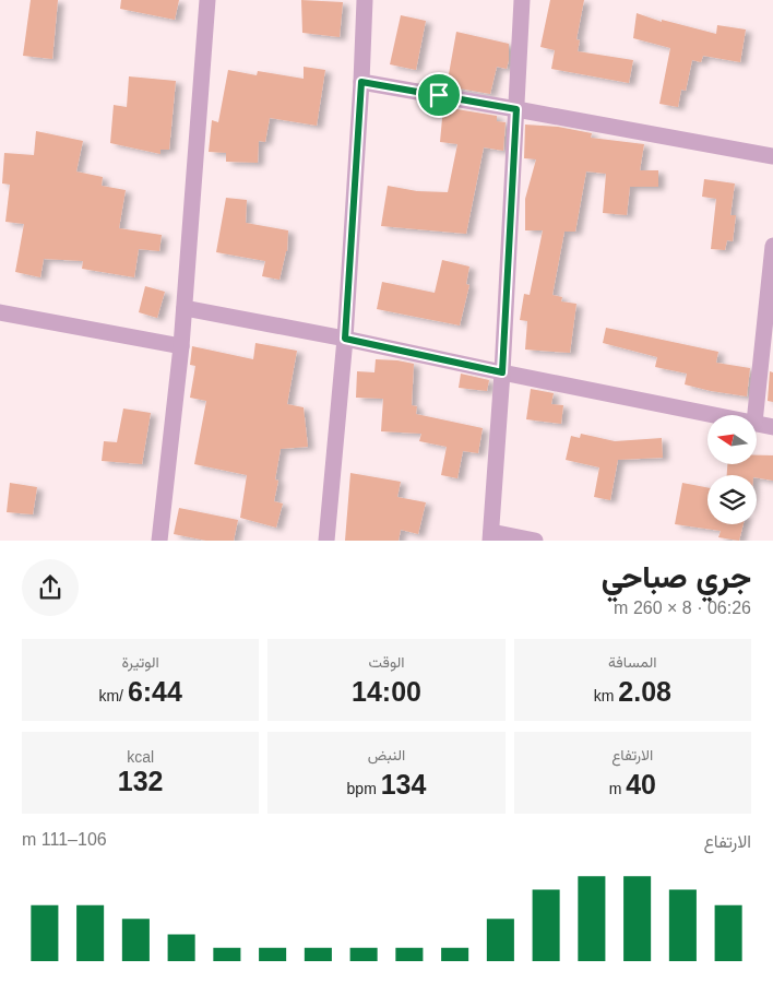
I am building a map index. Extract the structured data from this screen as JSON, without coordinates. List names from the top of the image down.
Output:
{
  "north": "left",
  "page": {
    "heading": ["جري صباحي", "06:26 · 8 × 260 m"],
    "stats": [
      ["المسافة", "2.08 km"],
      ["الوقت", "14:00"],
      ["الوتيرة", "6:44 /km"],
      ["الارتفاع", "40 m"],
      ["النبض", "134 bpm"],
      ["kcal", "132"]
    ],
    "chart": ["الارتفاع", "106–111 m"]
  }
}
